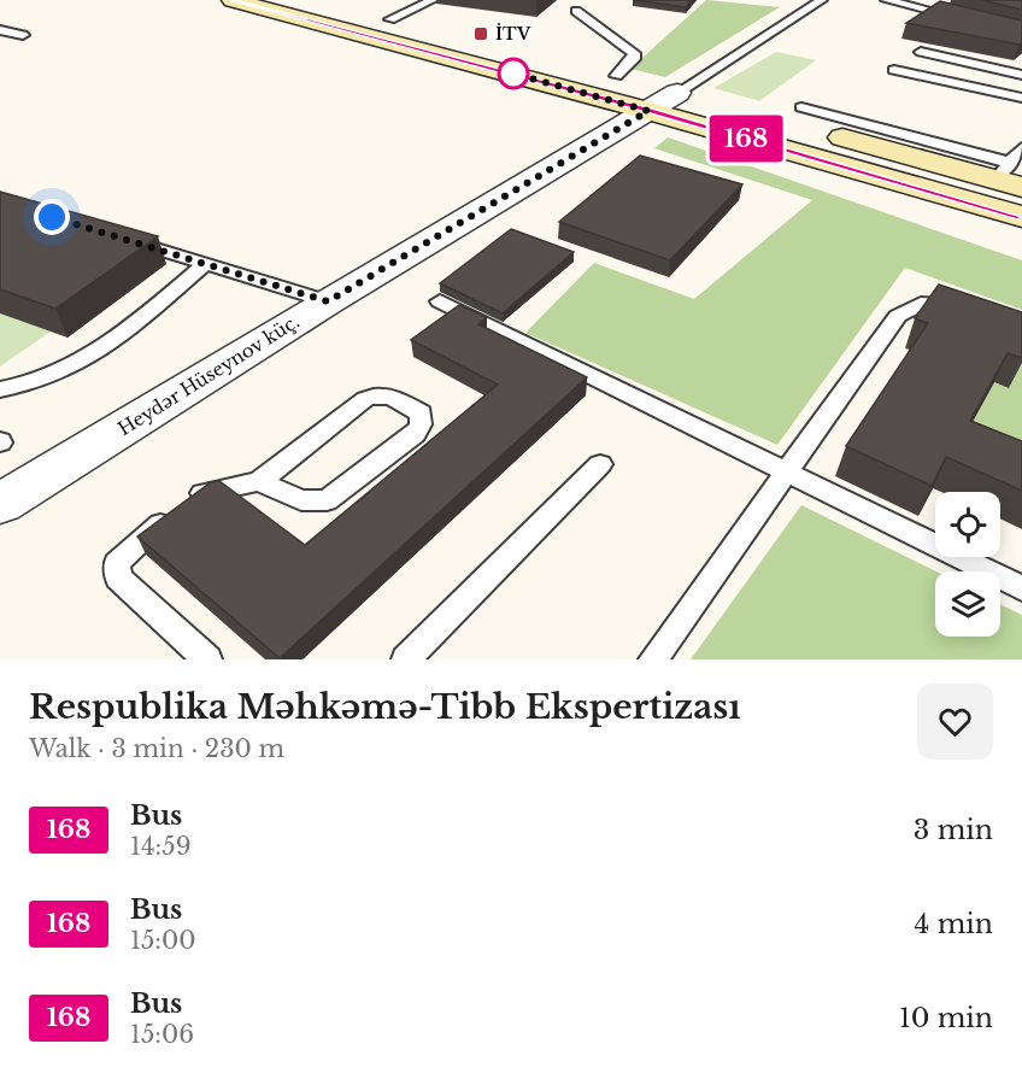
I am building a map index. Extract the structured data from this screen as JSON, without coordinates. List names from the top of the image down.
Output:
{
  "streets": {
    "street": ["Heydər Hüseynov küç."]
  },
  "places": {
    "transit": ["İTV"]
  },
  "lines": ["bus line 168"],
  "page": {
    "on_map": "168",
    "heading": ["Respublika Məhkəmə-Tibb Ekspertizası", "Walk · 3 min · 230 m"],
    "list": [
      {
        "mark": "168",
        "name": "Bus",
        "note": "14:59",
        "value": "3 min"
      },
      {
        "mark": "168",
        "name": "Bus",
        "note": "15:00",
        "value": "4 min"
      },
      {
        "mark": "168",
        "name": "Bus",
        "note": "15:06",
        "value": "10 min"
      }
    ]
  }
}
